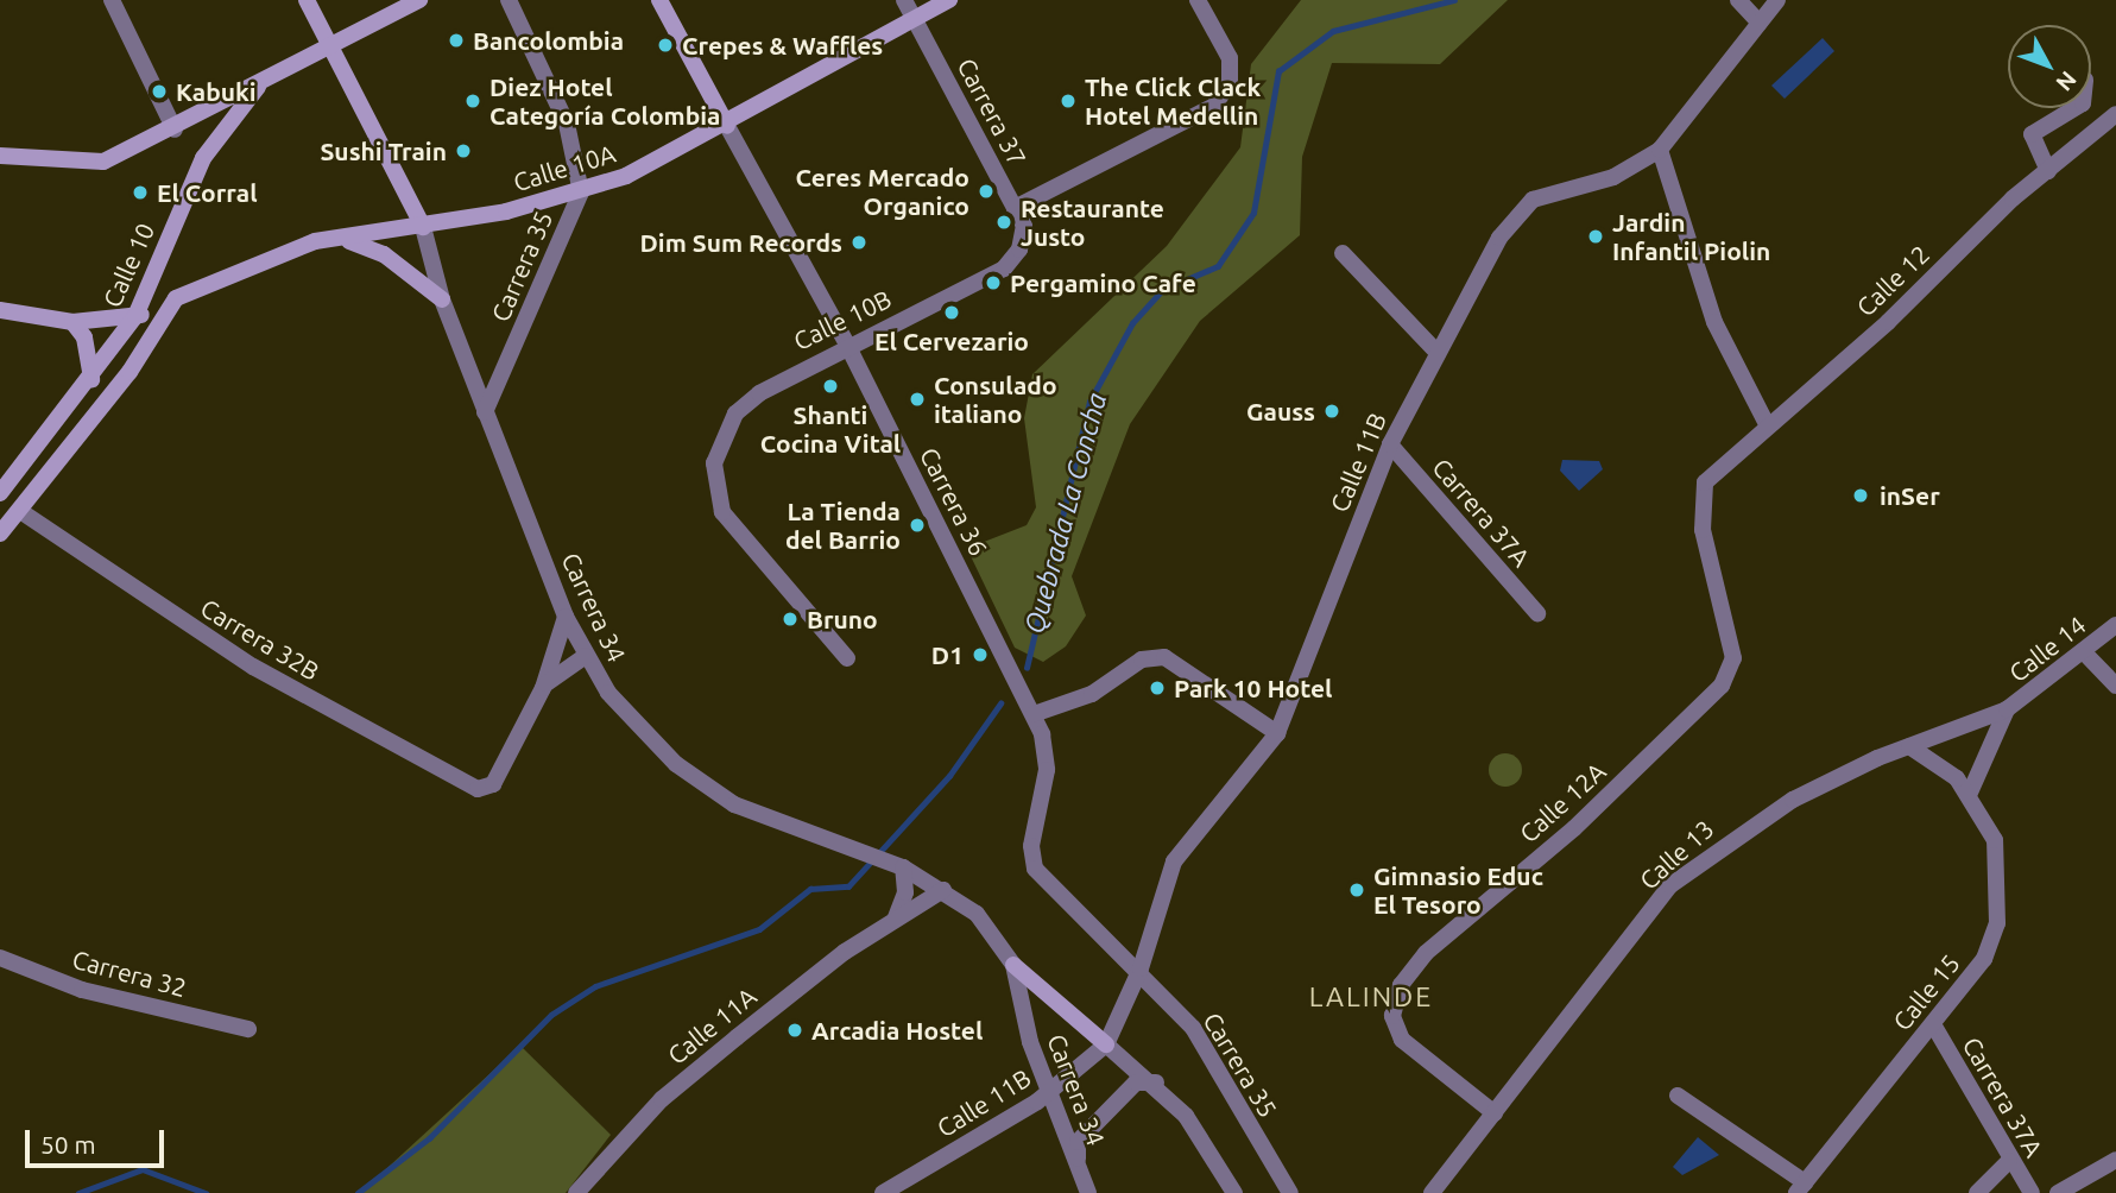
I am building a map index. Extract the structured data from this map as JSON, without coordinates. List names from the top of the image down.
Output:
{
  "streets": {
    "main road": [
      "Calle 10A",
      "Calle 10",
      "Carrera 36",
      "Carrera 34"
    ],
    "street": [
      "Carrera 37",
      "Carrera 35",
      "Calle 12",
      "Calle 10B",
      "Calle 11B",
      "Carrera 37A",
      "Carrera 32B",
      "Calle 14",
      "Calle 12A",
      "Calle 13",
      "Carrera 32",
      "Calle 15",
      "Calle 11A"
    ]
  },
  "crossings": [
    ["Carrera 37", "Calle 10A"],
    ["Carrera 37", "Calle 10B"],
    ["Calle 10A", "Calle 10"],
    ["Calle 10A", "Carrera 35"],
    ["Calle 10A", "Carrera 36"],
    ["Calle 10A", "Carrera 34"],
    ["Calle 10", "Carrera 34"],
    ["Calle 10", "Carrera 32B"],
    ["Carrera 35", "Calle 11B"],
    ["Carrera 35", "Carrera 36"],
    ["Carrera 35", "Carrera 34"],
    ["Calle 12", "Calle 12A"],
    ["Calle 10B", "Carrera 36"],
    ["Calle 11B", "Carrera 36"],
    ["Calle 11B", "Carrera 37A"],
    ["Calle 11B", "Carrera 34"],
    ["Carrera 37A", "Calle 15"],
    ["Carrera 34", "Calle 11A"],
    ["Calle 14", "Calle 13"],
    ["Calle 12A", "Calle 13"],
    ["Calle 13", "Calle 15"]
  ],
  "districts": ["LALINDE"],
  "water": ["Quebrada La Concha"],
  "places": [
    "Bancolombia",
    "Crepes & Waffles",
    "Kabuki",
    "Diez Hotel Categoría Colombia",
    "The Click Clack Hotel Medellin",
    "Sushi Train",
    "Ceres Mercado Organico",
    "El Corral",
    "Restaurante Justo",
    "Jardin Infantil Piolin",
    "Dim Sum Records",
    "Pergamino Cafe",
    "El Cervezario",
    "Shanti Cocina Vital",
    "Consulado italiano",
    "Gauss",
    "inSer",
    "La Tienda del Barrio",
    "Bruno",
    "D1",
    "Park 10 Hotel",
    "Gimnasio Educ El Tesoro",
    "Arcadia Hostel"
  ],
  "scale_bar": "50 m",
  "north": "bottom right"
}
